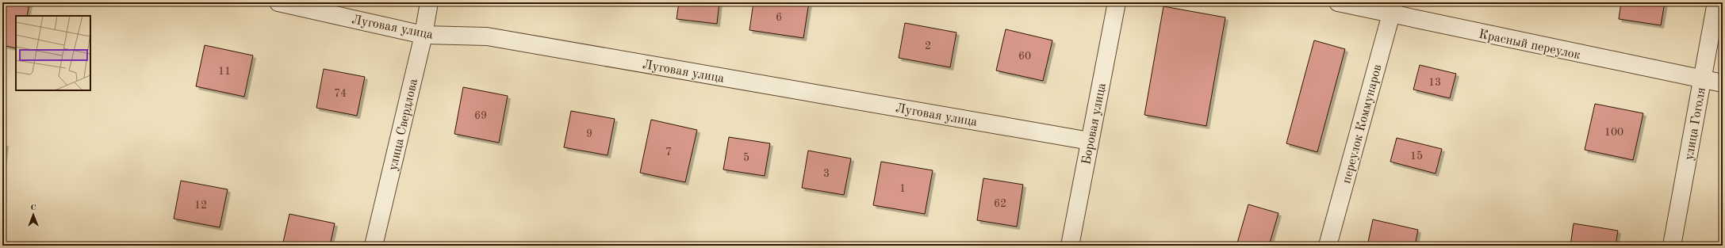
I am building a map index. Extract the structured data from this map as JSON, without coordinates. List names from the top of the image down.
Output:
{
  "streets": {
    "street": [
      "Луговая улица",
      "Красный переулок",
      "Боровая улица",
      "переулок Коммунаров",
      "улица Гоголя",
      "улица Свердлова"
    ]
  },
  "crossings": [
    ["Луговая улица", "Боровая улица"],
    ["Луговая улица", "улица Свердлова"],
    ["Красный переулок", "переулок Коммунаров"],
    ["Красный переулок", "улица Гоголя"]
  ],
  "house_numbers": [
    "6",
    "2",
    "60",
    "11",
    "13",
    "74",
    "69",
    "100",
    "9",
    "7",
    "15",
    "5",
    "3",
    "1",
    "62",
    "12"
  ],
  "north": "top"
}
